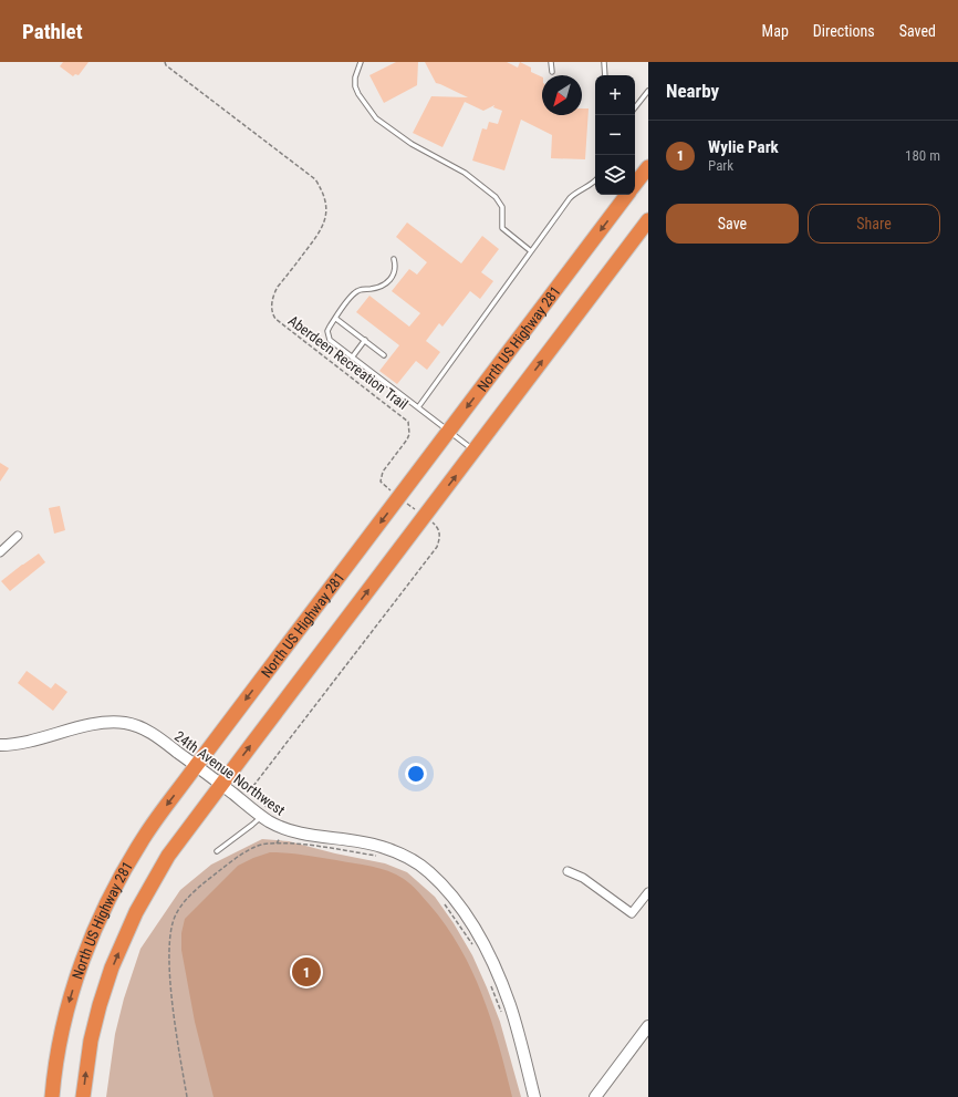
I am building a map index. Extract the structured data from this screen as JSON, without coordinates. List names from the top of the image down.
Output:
{
  "streets": {
    "highway": ["North US Highway 281"],
    "street": ["24th Avenue Northwest"],
    "path": ["Aberdeen Recreation Trail"]
  },
  "crossings": [
    ["North US Highway 281", "Aberdeen Recreation Trail"],
    ["North US Highway 281", "24th Avenue Northwest"],
    ["Aberdeen Recreation Trail", "24th Avenue Northwest"]
  ],
  "north": "bottom left",
  "page": {
    "header": "Pathlet",
    "nav": ["Map", "Directions", "Saved"],
    "heading": "Nearby",
    "map_buttons": ["+", "−"],
    "list": [
      {
        "mark": "1",
        "name": "Wylie Park",
        "note": "Park",
        "value": "180 m"
      }
    ],
    "buttons": ["Save", "Share"],
    "pins": "1"
  }
}
